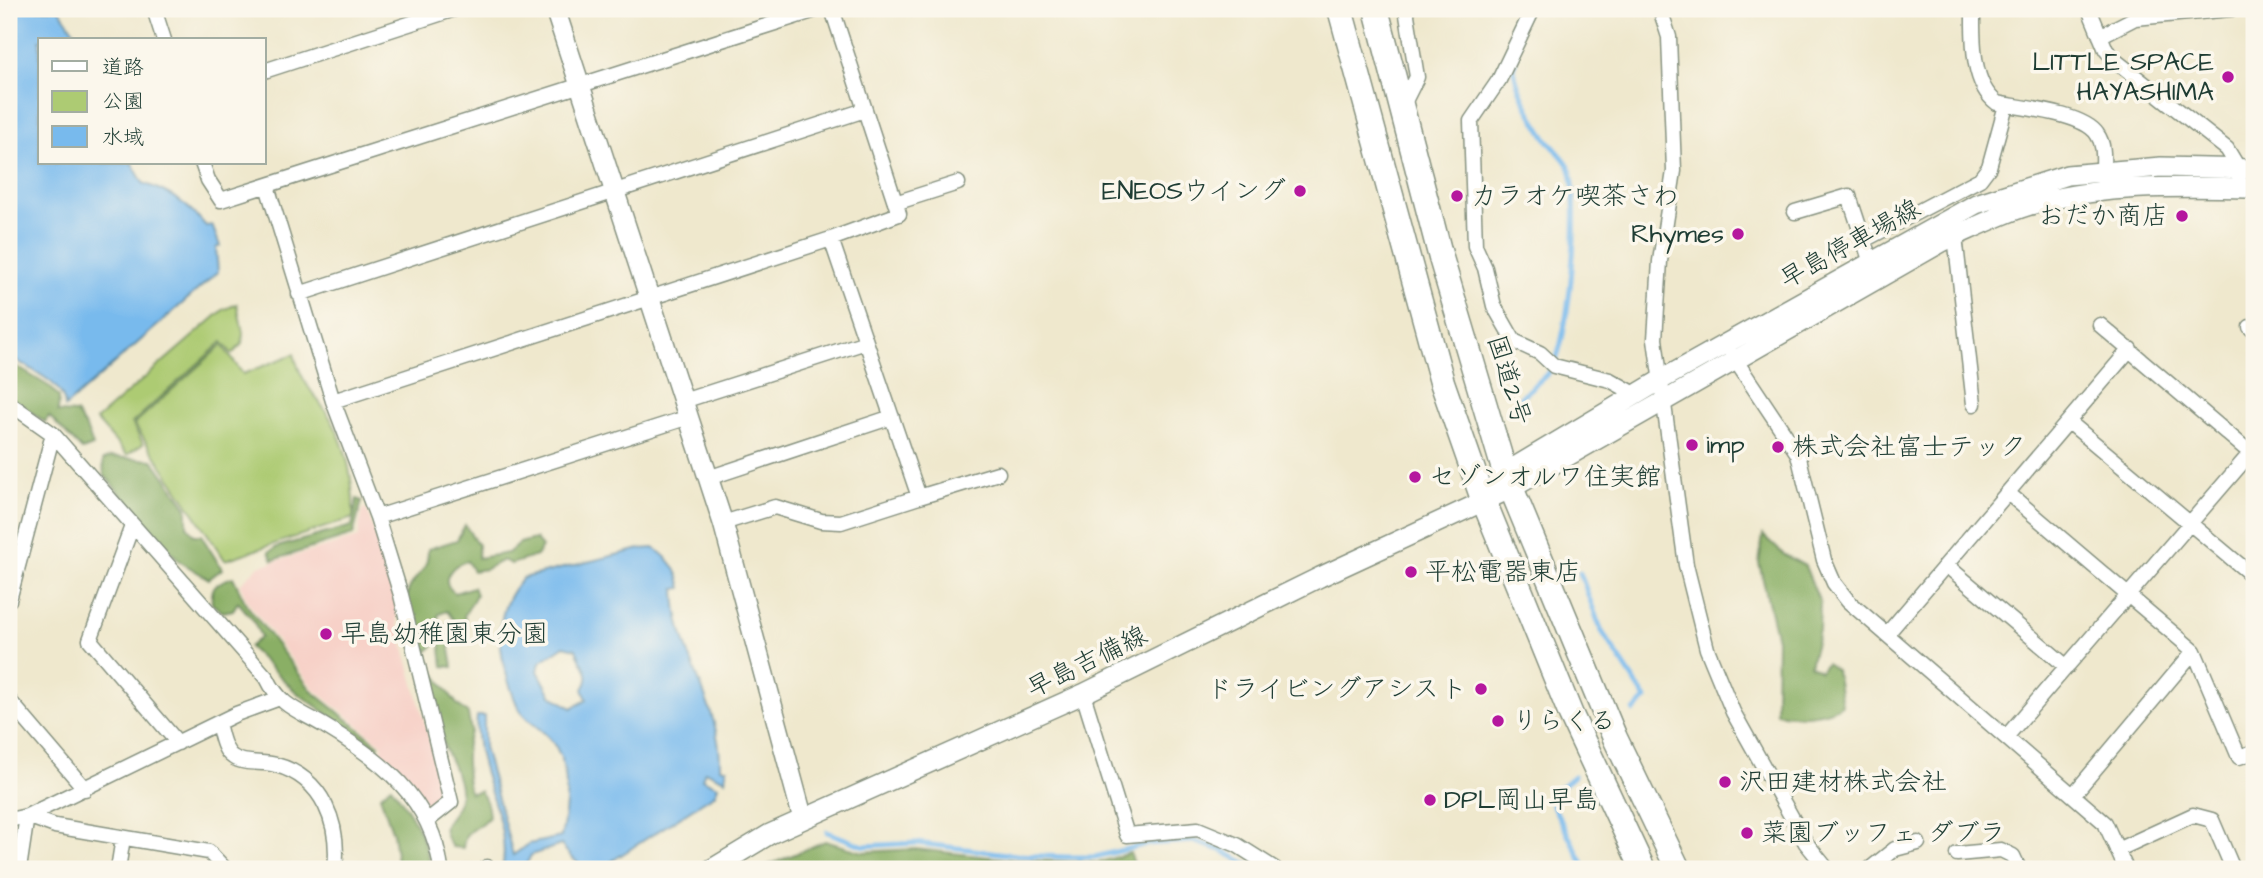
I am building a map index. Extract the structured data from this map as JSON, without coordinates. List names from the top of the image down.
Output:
{
  "streets": {
    "highway": ["国道2号"],
    "main road": ["早島停車場線", "早島吉備線"]
  },
  "crossings": [
    ["早島停車場線", "国道2号"],
    ["早島停車場線", "早島吉備線"],
    ["国道2号", "早島吉備線"]
  ],
  "places": [
    "LITTLE SPACE HAYASHIMA",
    "ENEOSウイング",
    "カラオケ喫茶さわ",
    "おだか商店",
    "Rhymes",
    "imp",
    "株式会社富士テック",
    "セゾンオルワ住実館",
    "平松電器東店",
    "早島幼稚園東分園",
    "ドライビングアシスト",
    "りらくる",
    "沢田建材株式会社",
    "DPL岡山早島",
    "菜園ブッフェ ダブラ"
  ],
  "legend": ["道路", "公園", "水域"]
}
